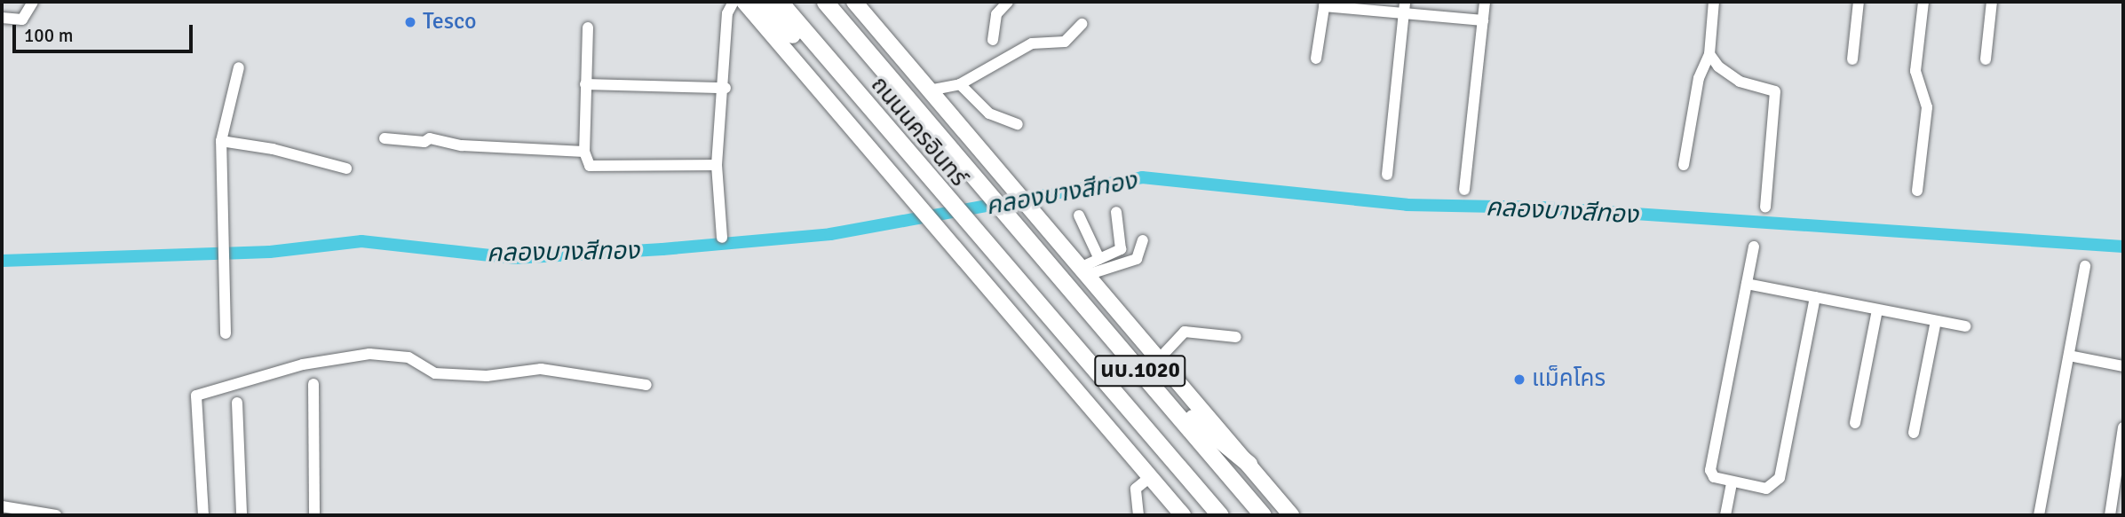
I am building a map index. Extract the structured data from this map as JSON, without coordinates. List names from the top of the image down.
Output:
{
  "streets": {
    "main road": ["ถนนนครอินทร์", "นบ.1020"]
  },
  "water": ["คลองบางสีทอง"],
  "places": ["Tesco", "แม็คโคร"],
  "scale_bar": "100 m"
}
